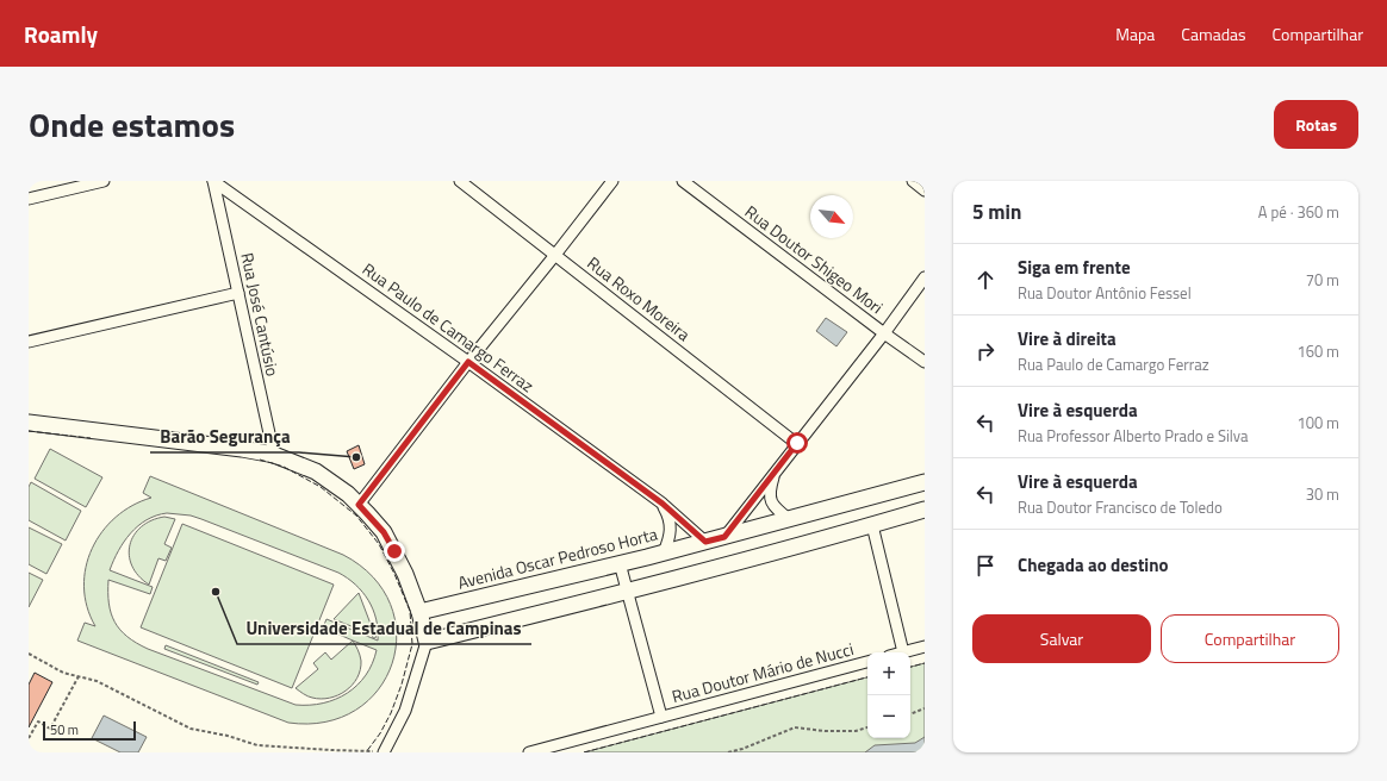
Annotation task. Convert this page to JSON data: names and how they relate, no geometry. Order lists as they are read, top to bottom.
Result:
{
  "streets": {
    "main road": ["Avenida Oscar Pedroso Horta"],
    "street": [
      "Rua Doutor Shigeo Mori",
      "Rua Roxo Moreira",
      "Rua José Cantúsio",
      "Rua Paulo de Camargo Ferraz",
      "Rua Doutor Mário de Nucci"
    ]
  },
  "crossings": [
    ["Rua José Cantúsio", "Rua Paulo de Camargo Ferraz"],
    ["Rua Paulo de Camargo Ferraz", "Avenida Oscar Pedroso Horta"]
  ],
  "places": ["Barão Segurança", "Universidade Estadual de Campinas"],
  "scale_bar": "50 m",
  "north": "bottom right",
  "page": {
    "header": "Roamly",
    "nav": ["Mapa", "Camadas", "Compartilhar"],
    "title": "Onde estamos",
    "buttons": [
      "Rotas",
      ["Salvar", "Compartilhar"]
    ],
    "heading": ["5 min", "A pé · 360 m"],
    "list": [
      ["Siga em frente", "Rua Doutor Antônio Fessel", "70 m"],
      ["Vire à direita", "Rua Paulo de Camargo Ferraz", "160 m"],
      ["Vire à esquerda", "Rua Professor Alberto Prado e Silva", "100 m"],
      ["Vire à esquerda", "Rua Doutor Francisco de Toledo", "30 m"],
      "Chegada ao destino"
    ],
    "map_buttons": ["+", "−"],
    "scale": "50 m"
  }
}
